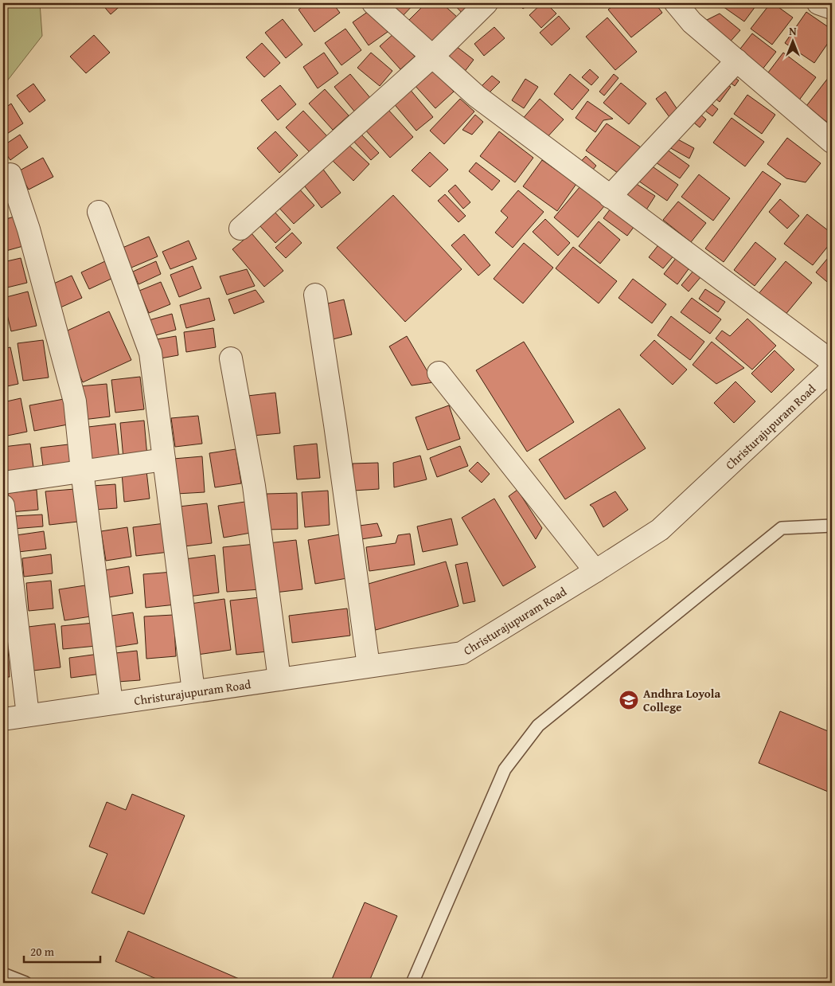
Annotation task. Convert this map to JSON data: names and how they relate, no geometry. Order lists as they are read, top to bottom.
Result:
{
  "streets": {
    "street": ["Christurajupuram Road"]
  },
  "places": {
    "school or university": ["Andhra Loyola College"]
  },
  "scale_bar": "20 m",
  "north": "top"
}
